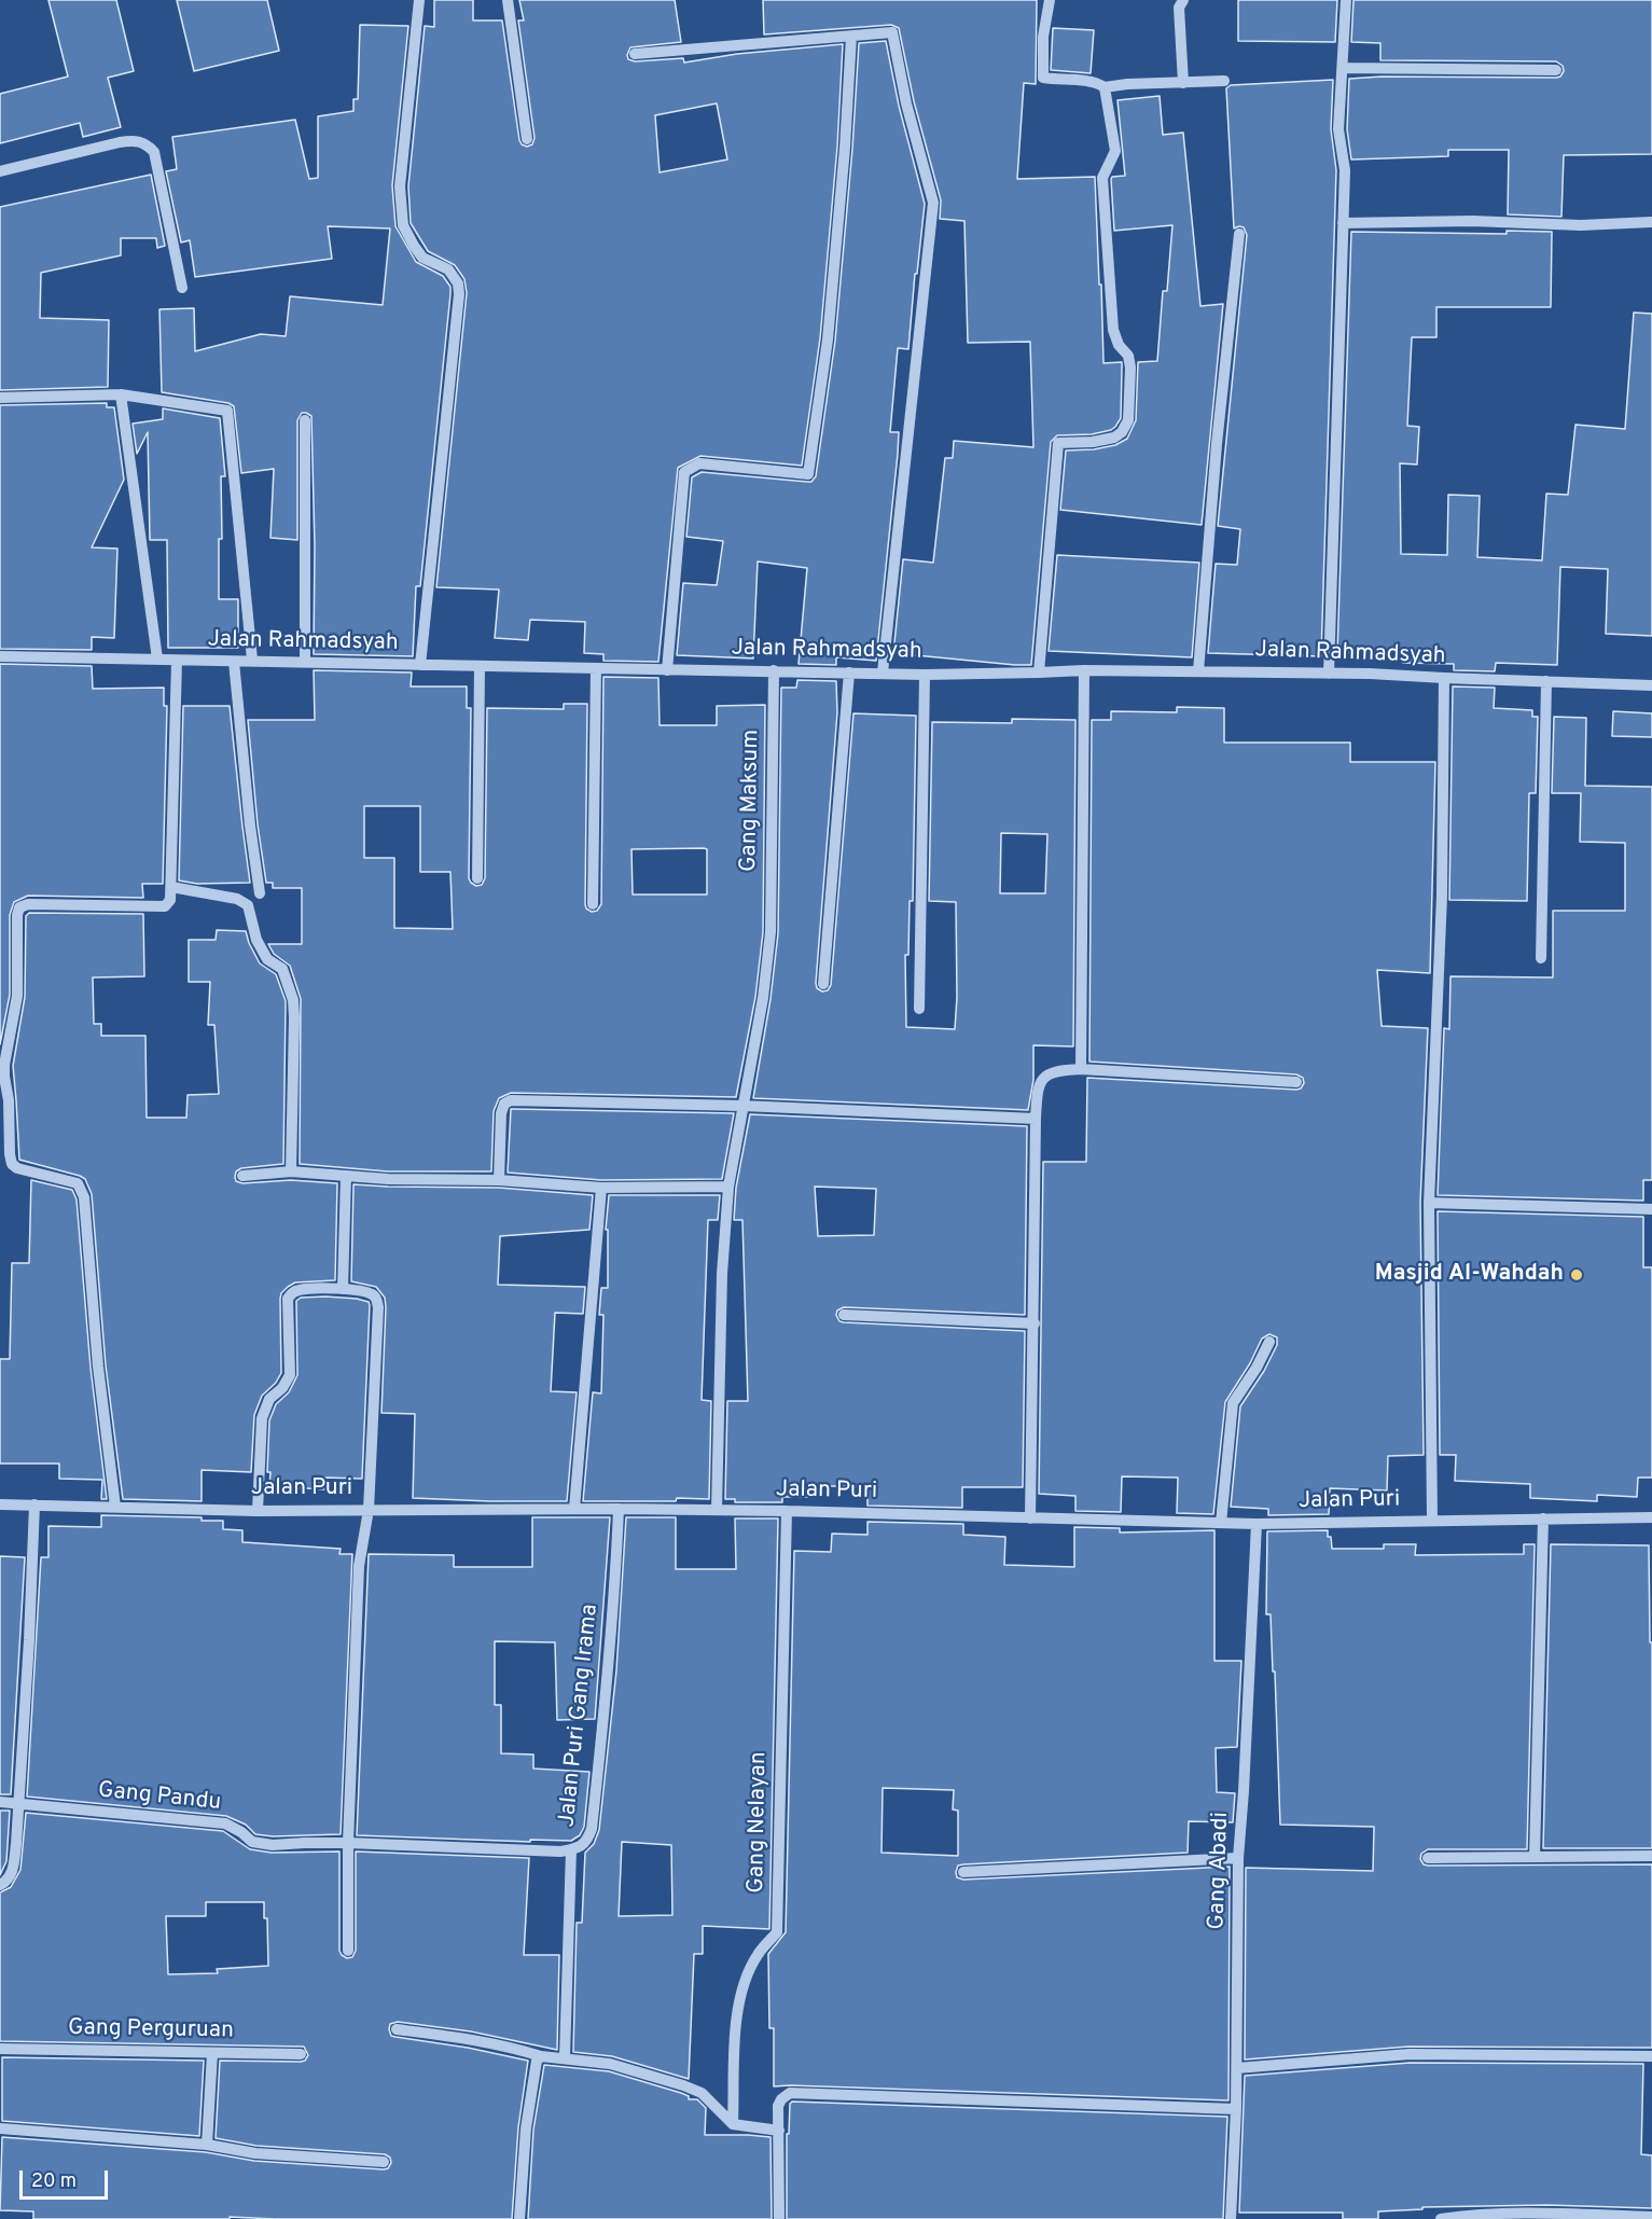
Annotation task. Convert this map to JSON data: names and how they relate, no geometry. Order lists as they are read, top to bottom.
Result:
{
  "streets": {
    "street": [
      "Jalan Rahmadsyah",
      "Gang Maksum",
      "Jalan Puri",
      "Jalan Puri Gang Irama",
      "Gang Pandu",
      "Gang Nelayan",
      "Gang Abadi",
      "Gang Perguruan"
    ]
  },
  "crossings": [
    ["Jalan Rahmadsyah", "Gang Maksum"],
    ["Gang Maksum", "Jalan Puri"],
    ["Jalan Puri", "Jalan Puri Gang Irama"],
    ["Jalan Puri", "Gang Nelayan"],
    ["Jalan Puri", "Gang Abadi"],
    ["Jalan Puri Gang Irama", "Gang Pandu"]
  ],
  "places": ["Masjid Al-Wahdah"],
  "scale_bar": "20 m"
}
